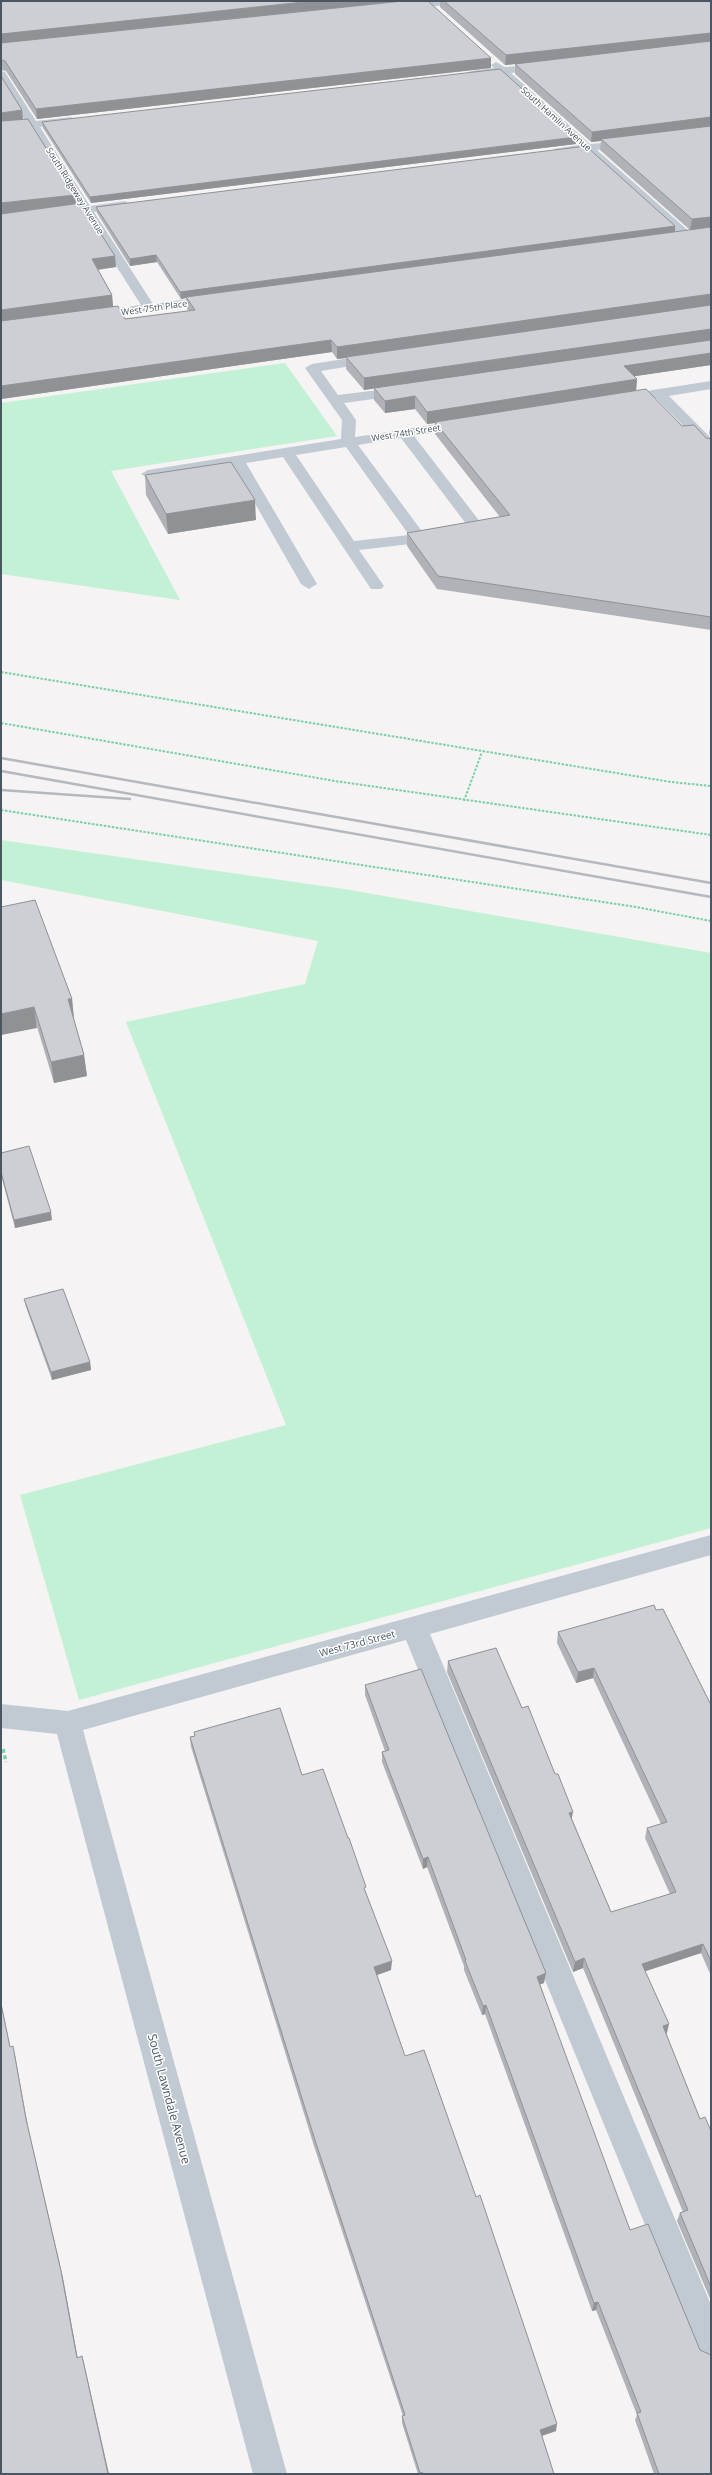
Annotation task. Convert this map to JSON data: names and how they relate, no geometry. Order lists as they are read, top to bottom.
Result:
{
  "streets": {
    "street": [
      "South Hamlin Avenue",
      "South Ridgeway Avenue",
      "West 75th Place",
      "West 74th Street",
      "West 73rd Street",
      "South Lawndale Avenue"
    ]
  },
  "crossings": [
    ["South Ridgeway Avenue", "West 75th Place"],
    ["West 73rd Street", "South Lawndale Avenue"]
  ]
}
